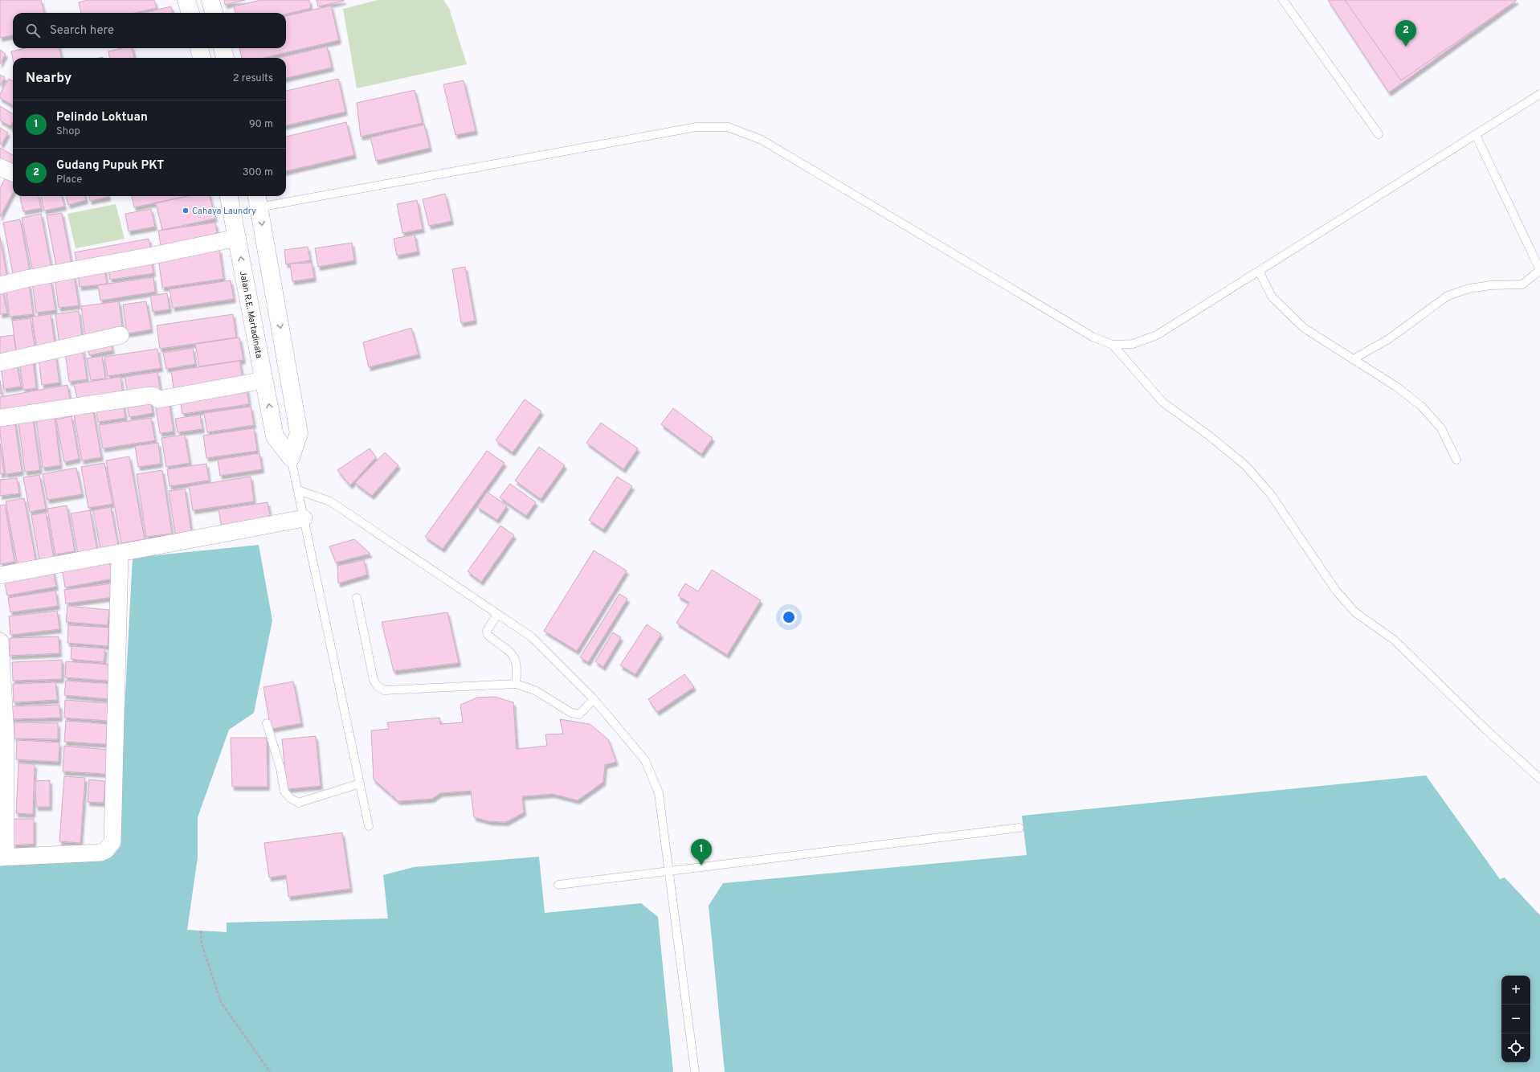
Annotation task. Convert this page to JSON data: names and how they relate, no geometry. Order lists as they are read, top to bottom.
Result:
{
  "streets": {
    "street": ["Jalan R.E. Martadinata"]
  },
  "places": ["Cahaya Laundry"],
  "page": {
    "search": "Search here",
    "pins": ["2", "1"],
    "heading": ["Nearby", "2 results"],
    "list": [
      {
        "mark": "1",
        "name": "Pelindo Loktuan",
        "note": "Shop",
        "value": "90 m"
      },
      {
        "mark": "2",
        "name": "Gudang Pupuk PKT",
        "note": "Place",
        "value": "300 m"
      }
    ],
    "map_buttons": ["+", "−"]
  }
}
